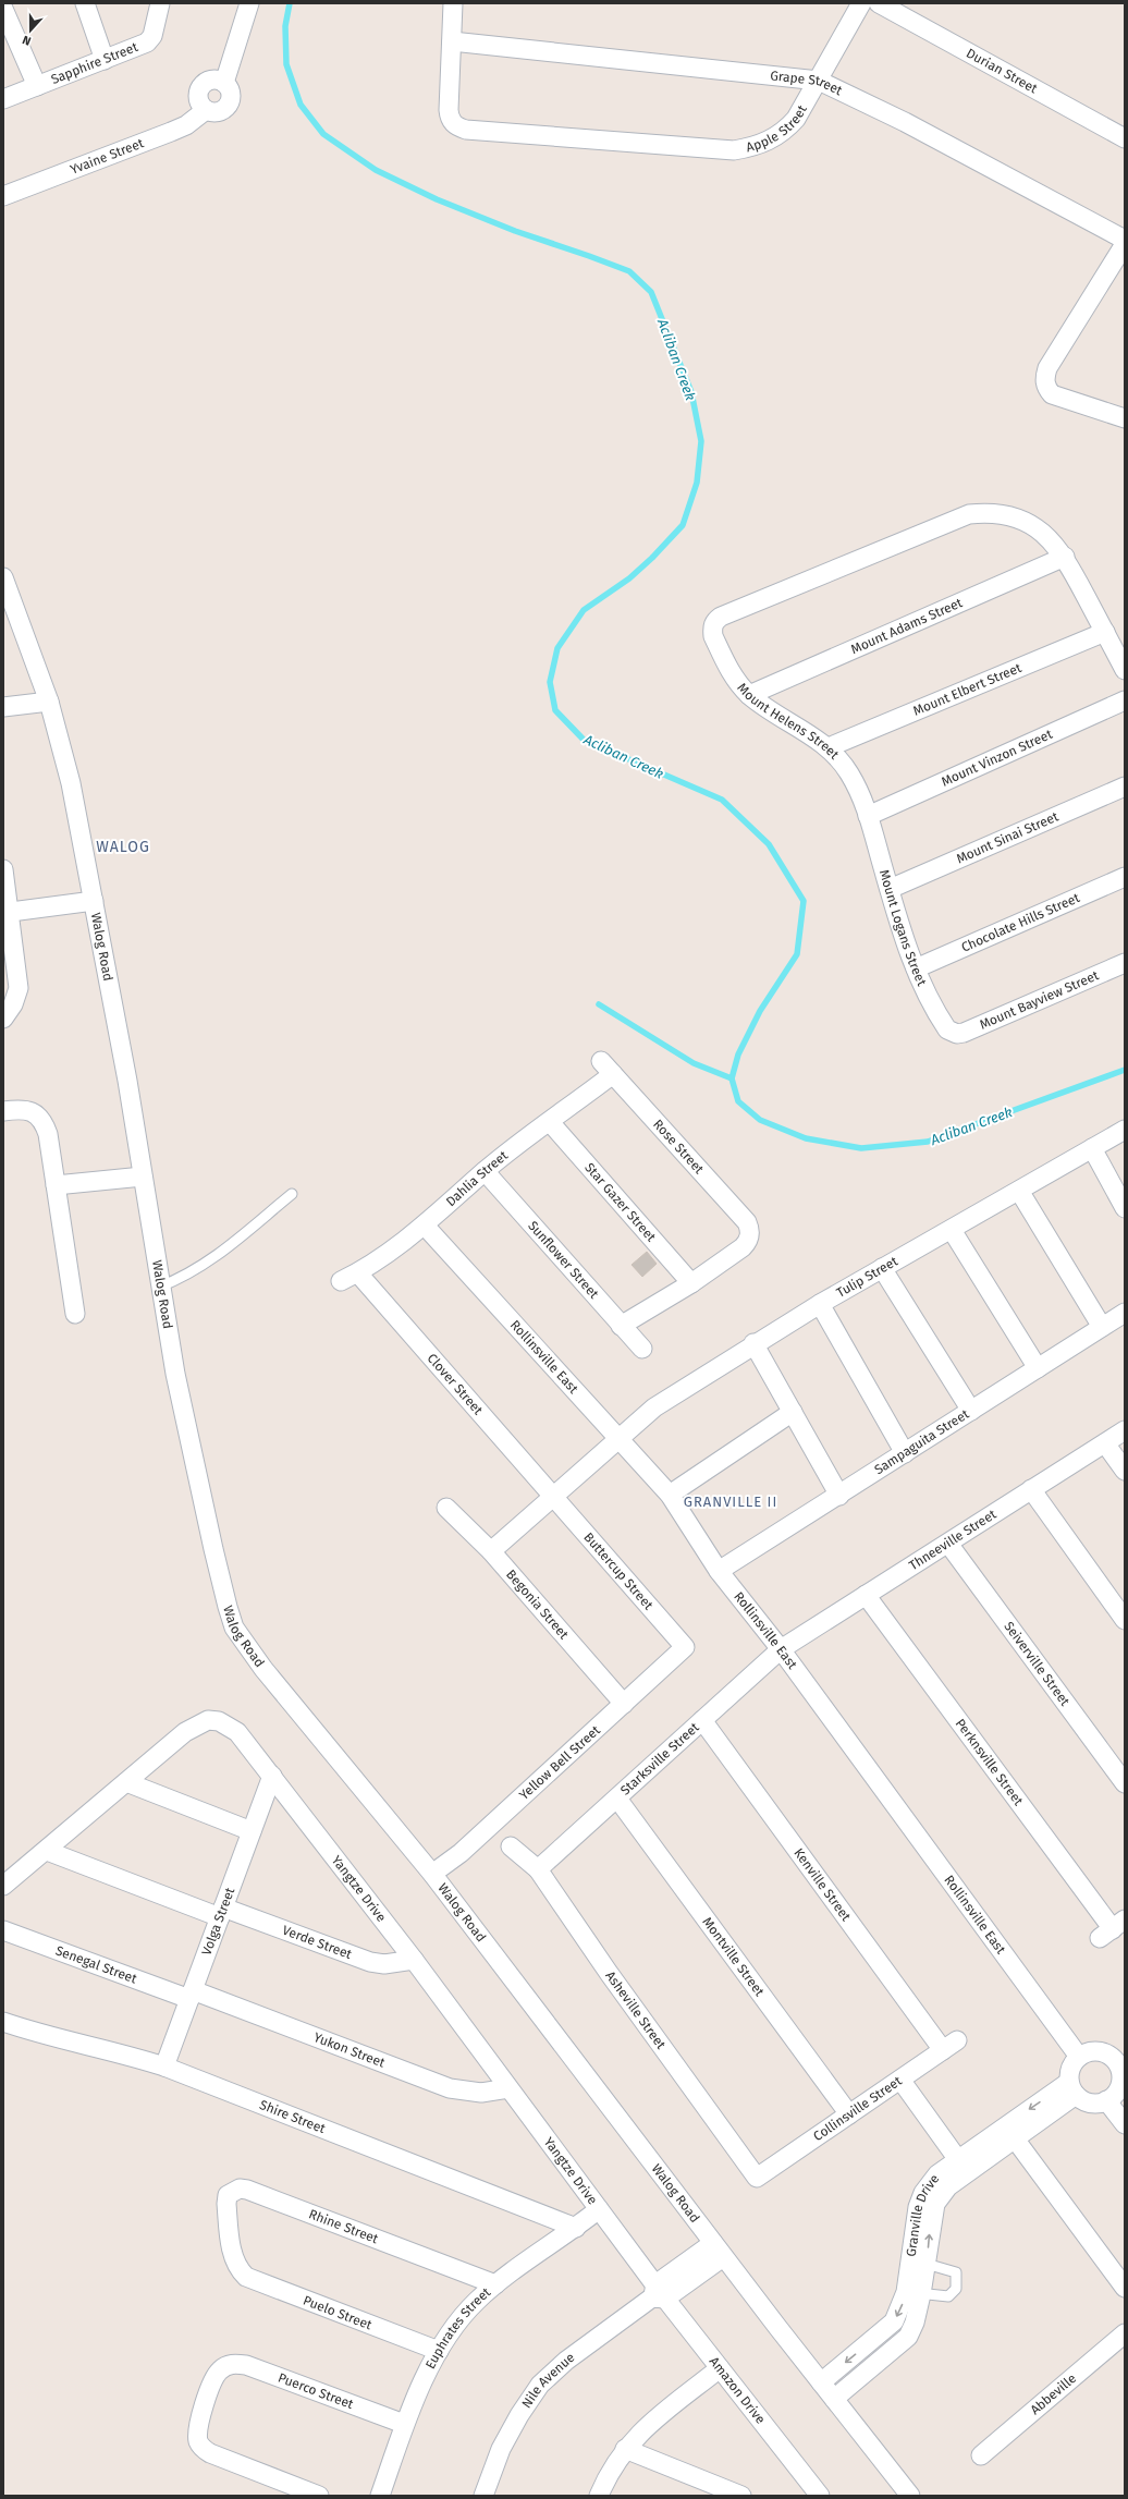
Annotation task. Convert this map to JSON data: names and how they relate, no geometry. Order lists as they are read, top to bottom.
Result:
{
  "streets": {
    "street": [
      "Sapphire Street",
      "Durian Street",
      "Grape Street",
      "Apple Street",
      "Yvaine Street",
      "Mount Adams Street",
      "Mount Elbert Street",
      "Mount Helens Street",
      "Mount Vinzon Street",
      "Mount Sinai Street",
      "Chocolate Hills Street",
      "Mount Logans Street",
      "Walog Road",
      "Mount Bayview Street",
      "Rose Street",
      "Dahlia Street",
      "Star Gazer Street",
      "Sunflower Street",
      "Tulip Street",
      "Rollinsville East",
      "Clover Street",
      "Sampaguita Street",
      "Thneeville Street",
      "Buttercup Street",
      "Begonia Street",
      "Seiverville Street",
      "Starksville Street",
      "Perknsville Street",
      "Yellow Bell Street",
      "Kenville Street",
      "Yangtze Drive",
      "Volga Street",
      "Verde Street",
      "Montville Street",
      "Senegal Street",
      "Asheville Street",
      "Yukon Street",
      "Collinsville Street",
      "Shire Street",
      "Granville Drive",
      "Rhine Street",
      "Puelo Street",
      "Euphrates Street",
      "Nile Avenue",
      "Amazon Drive",
      "Puerco Street",
      "Abbeville"
    ]
  },
  "crossings": [
    ["Grape Street", "Apple Street"],
    ["Mount Adams Street", "Mount Helens Street"],
    ["Mount Elbert Street", "Mount Helens Street"],
    ["Mount Helens Street", "Mount Vinzon Street"],
    ["Mount Helens Street", "Mount Logans Street"],
    ["Mount Vinzon Street", "Mount Logans Street"],
    ["Mount Sinai Street", "Mount Logans Street"],
    ["Chocolate Hills Street", "Mount Logans Street"],
    ["Mount Logans Street", "Mount Bayview Street"],
    ["Walog Road", "Yellow Bell Street"],
    ["Walog Road", "Granville Drive"],
    ["Walog Road", "Nile Avenue"],
    ["Rose Street", "Dahlia Street"],
    ["Rose Street", "Star Gazer Street"],
    ["Dahlia Street", "Star Gazer Street"],
    ["Dahlia Street", "Sunflower Street"],
    ["Dahlia Street", "Rollinsville East"],
    ["Dahlia Street", "Clover Street"],
    ["Tulip Street", "Rollinsville East"],
    ["Tulip Street", "Clover Street"],
    ["Tulip Street", "Buttercup Street"],
    ["Tulip Street", "Begonia Street"],
    ["Rollinsville East", "Sampaguita Street"],
    ["Rollinsville East", "Thneeville Street"],
    ["Rollinsville East", "Starksville Street"],
    ["Rollinsville East", "Granville Drive"],
    ["Clover Street", "Buttercup Street"],
    ["Thneeville Street", "Seiverville Street"],
    ["Thneeville Street", "Starksville Street"],
    ["Thneeville Street", "Perknsville Street"],
    ["Buttercup Street", "Yellow Bell Street"],
    ["Begonia Street", "Yellow Bell Street"],
    ["Starksville Street", "Kenville Street"],
    ["Starksville Street", "Montville Street"],
    ["Starksville Street", "Asheville Street"],
    ["Kenville Street", "Collinsville Street"],
    ["Yangtze Drive", "Volga Street"],
    ["Yangtze Drive", "Verde Street"],
    ["Yangtze Drive", "Yukon Street"],
    ["Yangtze Drive", "Euphrates Street"],
    ["Yangtze Drive", "Nile Avenue"],
    ["Yangtze Drive", "Amazon Drive"],
    ["Volga Street", "Verde Street"],
    ["Volga Street", "Senegal Street"],
    ["Volga Street", "Yukon Street"],
    ["Volga Street", "Shire Street"],
    ["Montville Street", "Collinsville Street"],
    ["Senegal Street", "Yukon Street"],
    ["Asheville Street", "Collinsville Street"],
    ["Shire Street", "Euphrates Street"],
    ["Rhine Street", "Puelo Street"],
    ["Rhine Street", "Euphrates Street"],
    ["Puelo Street", "Euphrates Street"],
    ["Euphrates Street", "Puerco Street"],
    ["Nile Avenue", "Amazon Drive"]
  ],
  "districts": ["WALOG", "GRANVILLE II"],
  "water": ["Acliban Creek"],
  "north": "bottom"
}
